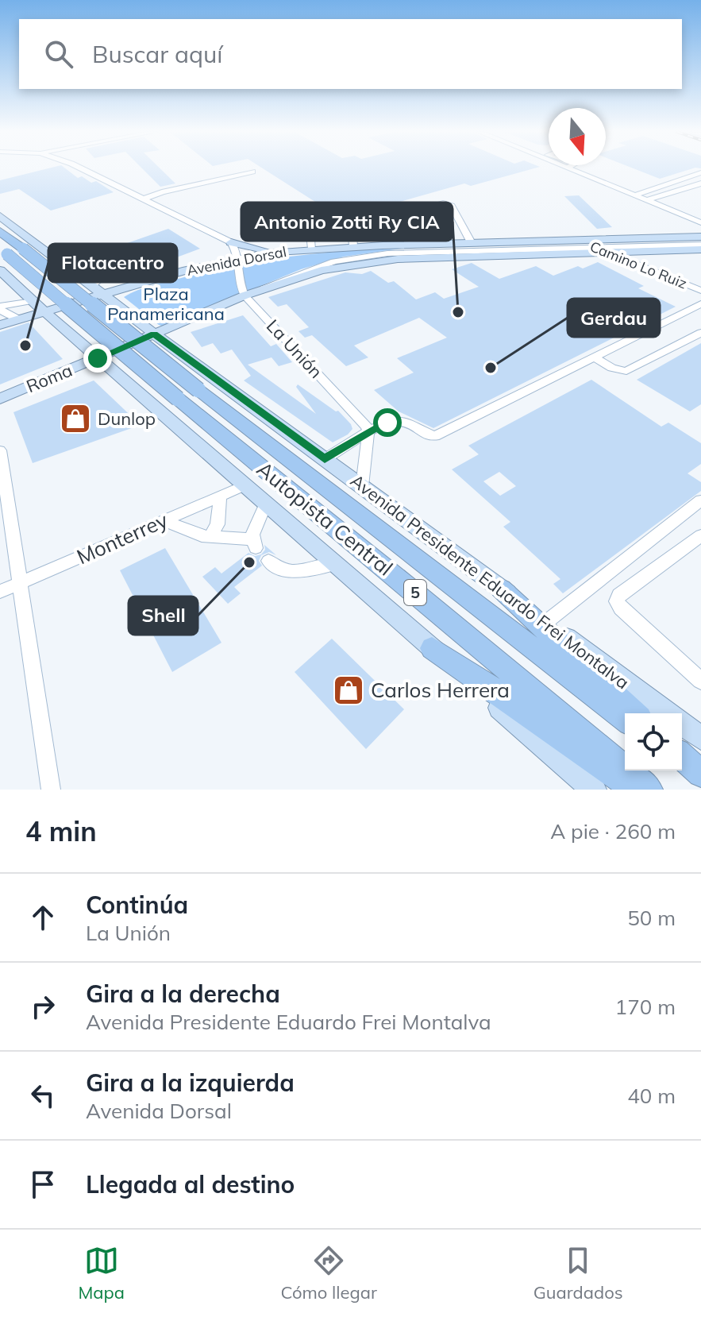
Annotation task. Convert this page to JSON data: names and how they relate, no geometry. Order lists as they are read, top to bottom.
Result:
{
  "streets": {
    "highway": ["Autopista Central", "5"],
    "main road": ["Avenida Dorsal", "Roma", "Avenida Presidente Eduardo Frei Montalva"],
    "street": ["Camino Lo Ruiz", "La Unión", "Monterrey"]
  },
  "crossings": [
    ["Avenida Dorsal", "Camino Lo Ruiz"],
    ["Avenida Dorsal", "La Unión"],
    ["Avenida Dorsal", "Roma"],
    ["Avenida Dorsal", "Avenida Presidente Eduardo Frei Montalva"]
  ],
  "parks": ["Plaza Panamericana"],
  "places": {
    "other": [
      "Antonio Zotti Ry CIA",
      "Flotacentro",
      "Gerdau",
      "Shell"
    ],
    "shop": ["Dunlop", "Carlos Herrera"]
  },
  "north": "bottom",
  "page": {
    "search": "Buscar aquí",
    "heading": ["4 min", "A pie · 260 m"],
    "list": [
      ["Continúa", "La Unión", "50 m"],
      ["Gira a la derecha", "Avenida Presidente Eduardo Frei Montalva", "170 m"],
      ["Gira a la izquierda", "Avenida Dorsal", "40 m"],
      "Llegada al destino"
    ],
    "nav": ["Mapa", "Cómo llegar", "Guardados"]
  }
}
